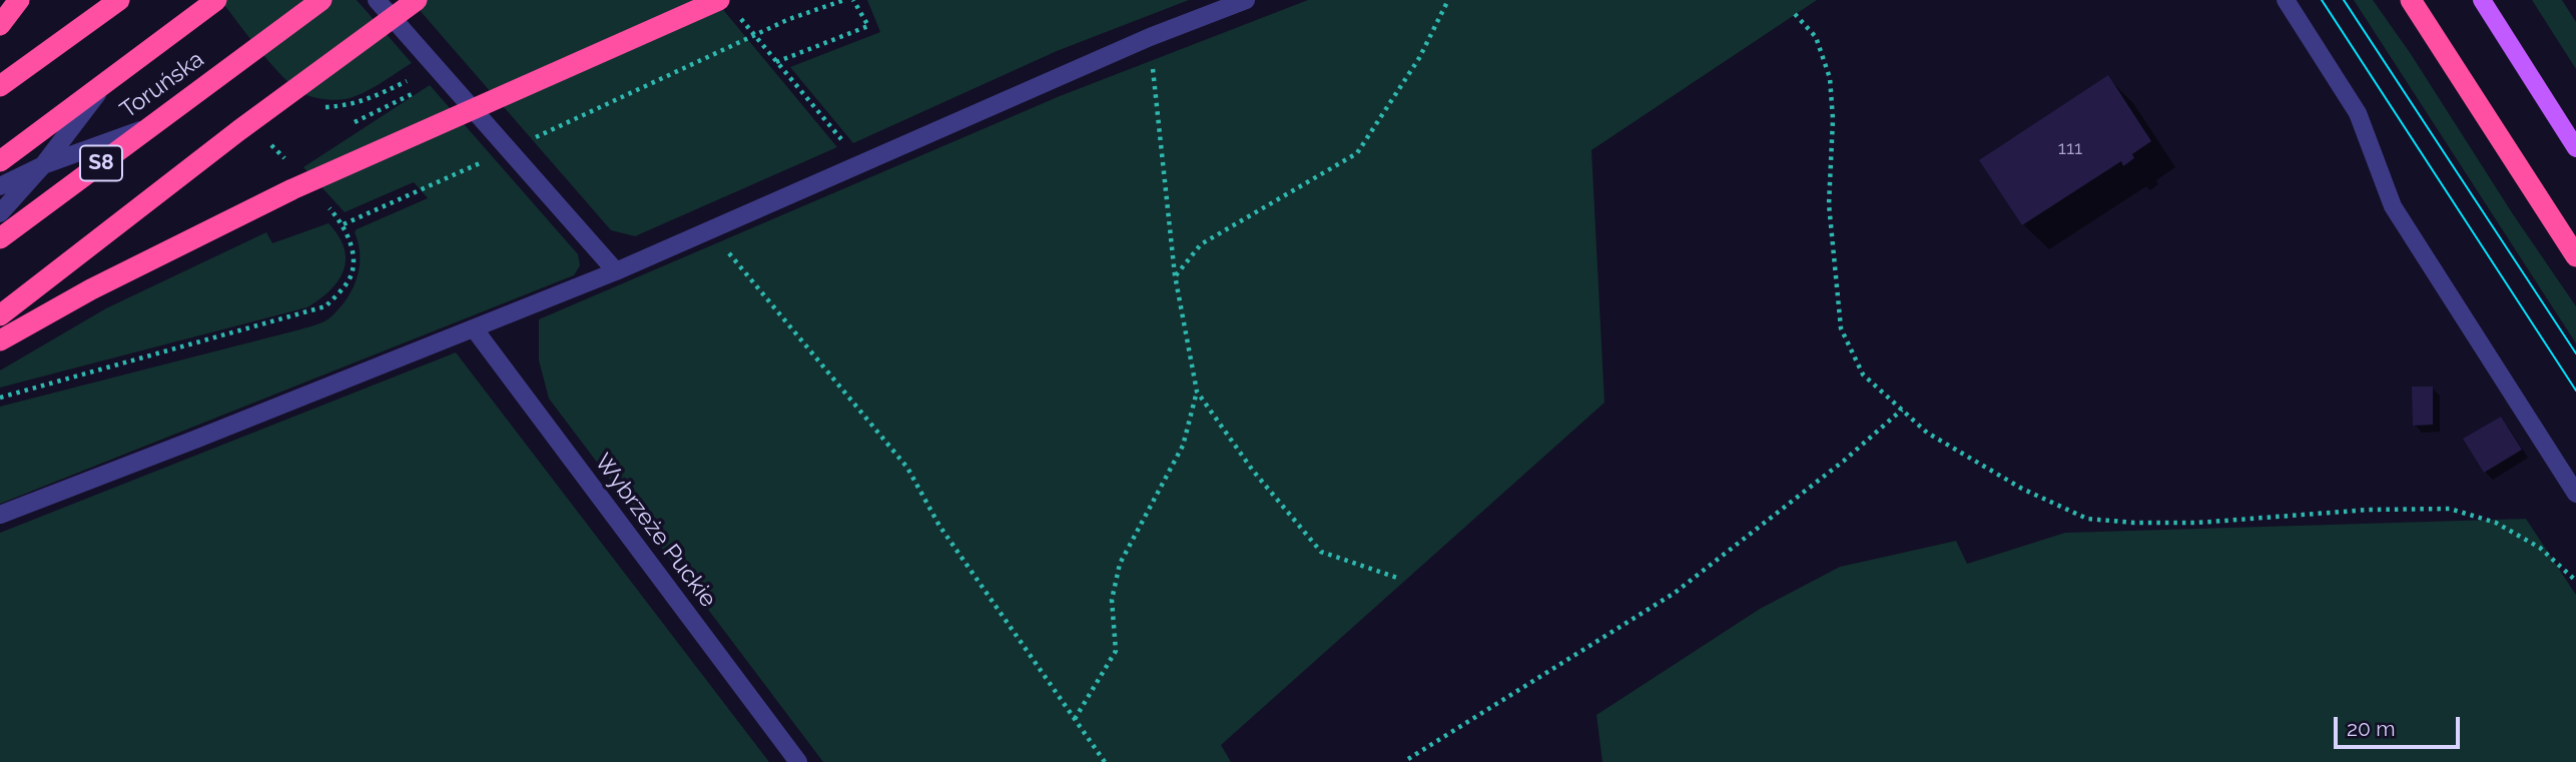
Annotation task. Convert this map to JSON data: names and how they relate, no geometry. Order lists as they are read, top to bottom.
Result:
{
  "streets": {
    "highway": ["Toruńska", "S8"],
    "lane": ["Wybrzeże Puckie"]
  },
  "house_numbers": ["111"],
  "scale_bar": "20 m"
}
